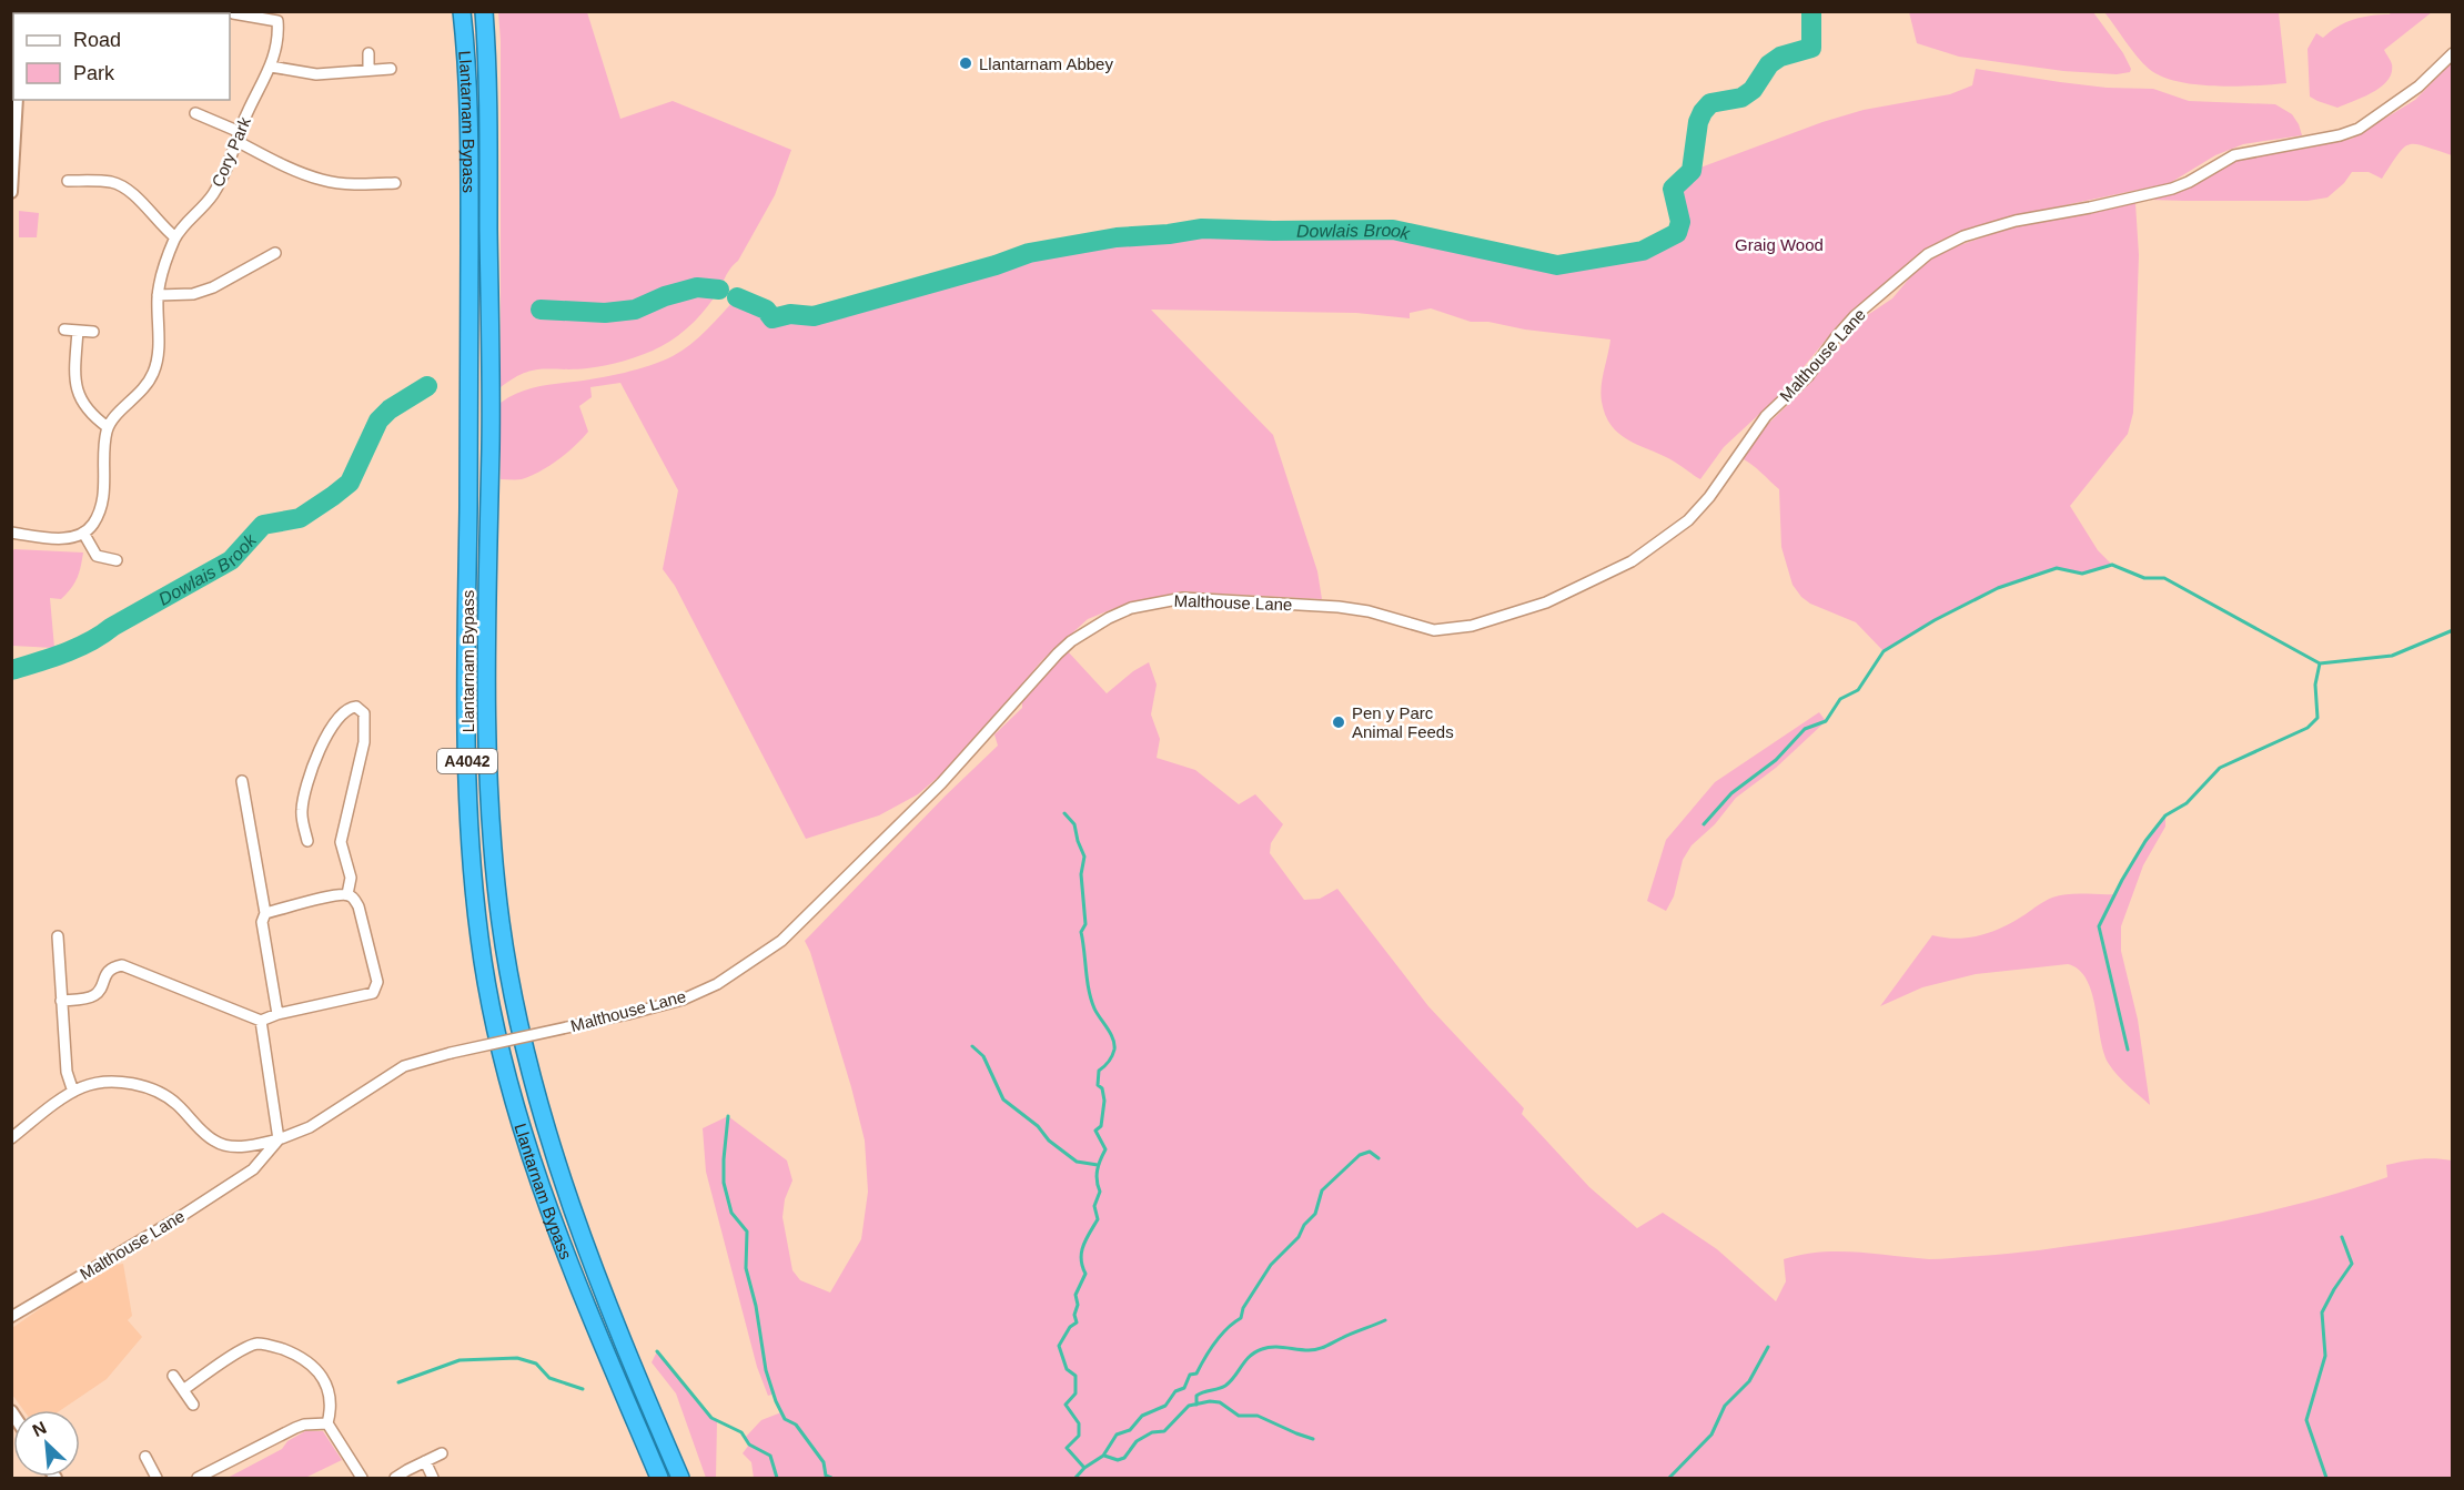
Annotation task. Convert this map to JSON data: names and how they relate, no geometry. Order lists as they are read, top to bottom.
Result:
{
  "streets": {
    "highway": ["Llantarnam Bypass", "A4042"],
    "street": ["Cory Park", "Malthouse Lane"]
  },
  "water": ["Dowlais Brook"],
  "parks": ["Graig Wood"],
  "places": ["Llantarnam Abbey", "Pen y Parc Animal Feeds"],
  "legend": ["Road", "Park"],
  "north": "top left"
}
